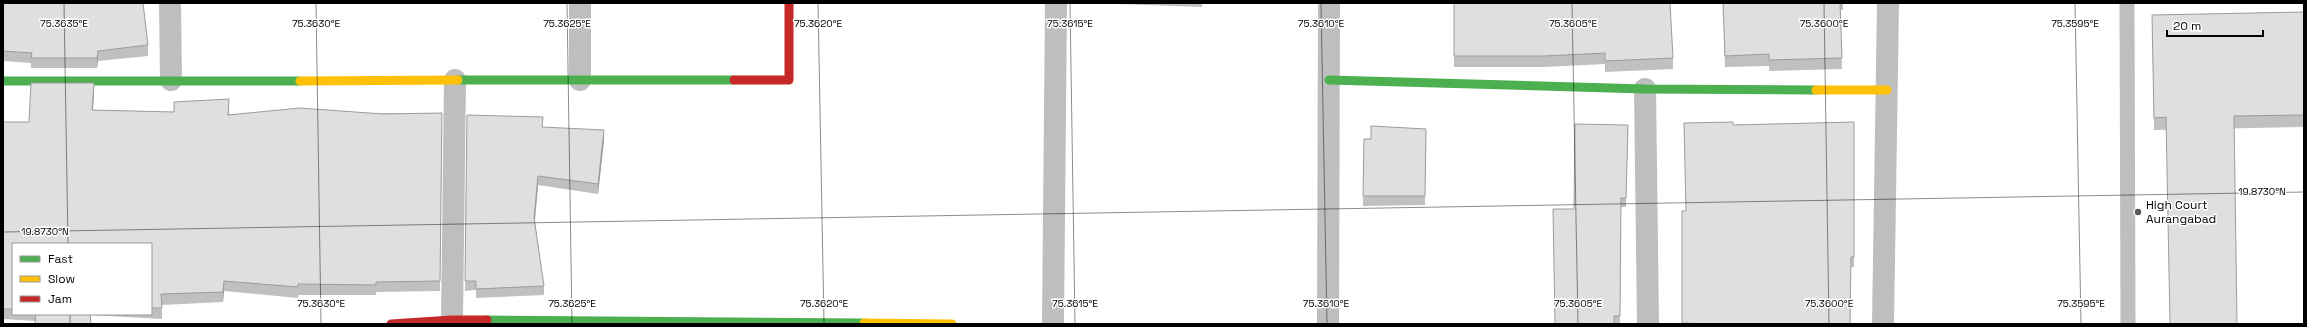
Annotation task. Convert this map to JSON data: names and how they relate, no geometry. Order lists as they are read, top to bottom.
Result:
{
  "places": ["High Court Aurangabad"],
  "legend": ["Fast", "Slow", "Jam"],
  "scale_bar": "20 m",
  "coordinates": [
    "75.3635°E",
    "75.3630°E",
    "75.3625°E",
    "75.3620°E",
    "75.3615°E",
    "75.3610°E",
    "75.3605°E",
    "75.3600°E",
    "75.3595°E",
    "19.8730°N"
  ]
}
